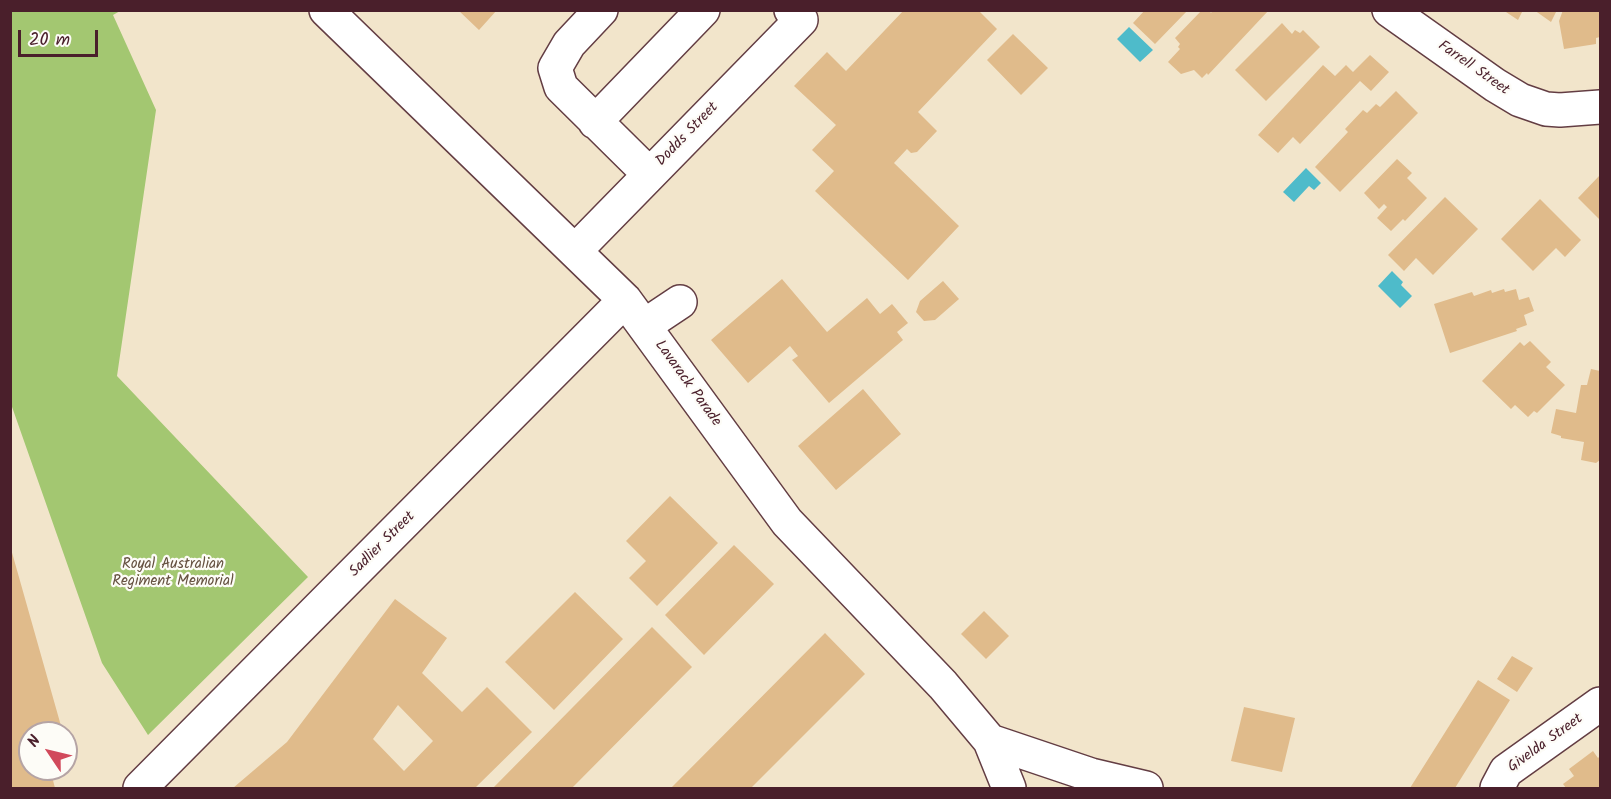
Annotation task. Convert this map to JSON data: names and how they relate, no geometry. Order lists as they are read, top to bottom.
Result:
{
  "streets": {
    "street": [
      "Farrell Street",
      "Dodds Street",
      "Lavarack Parade",
      "Sadlier Street",
      "Givelda Street"
    ]
  },
  "crossings": [
    ["Dodds Street", "Lavarack Parade"],
    ["Lavarack Parade", "Sadlier Street"]
  ],
  "parks": ["Royal Australian Regiment Memorial"],
  "scale_bar": "20 m",
  "north": "top left"
}
